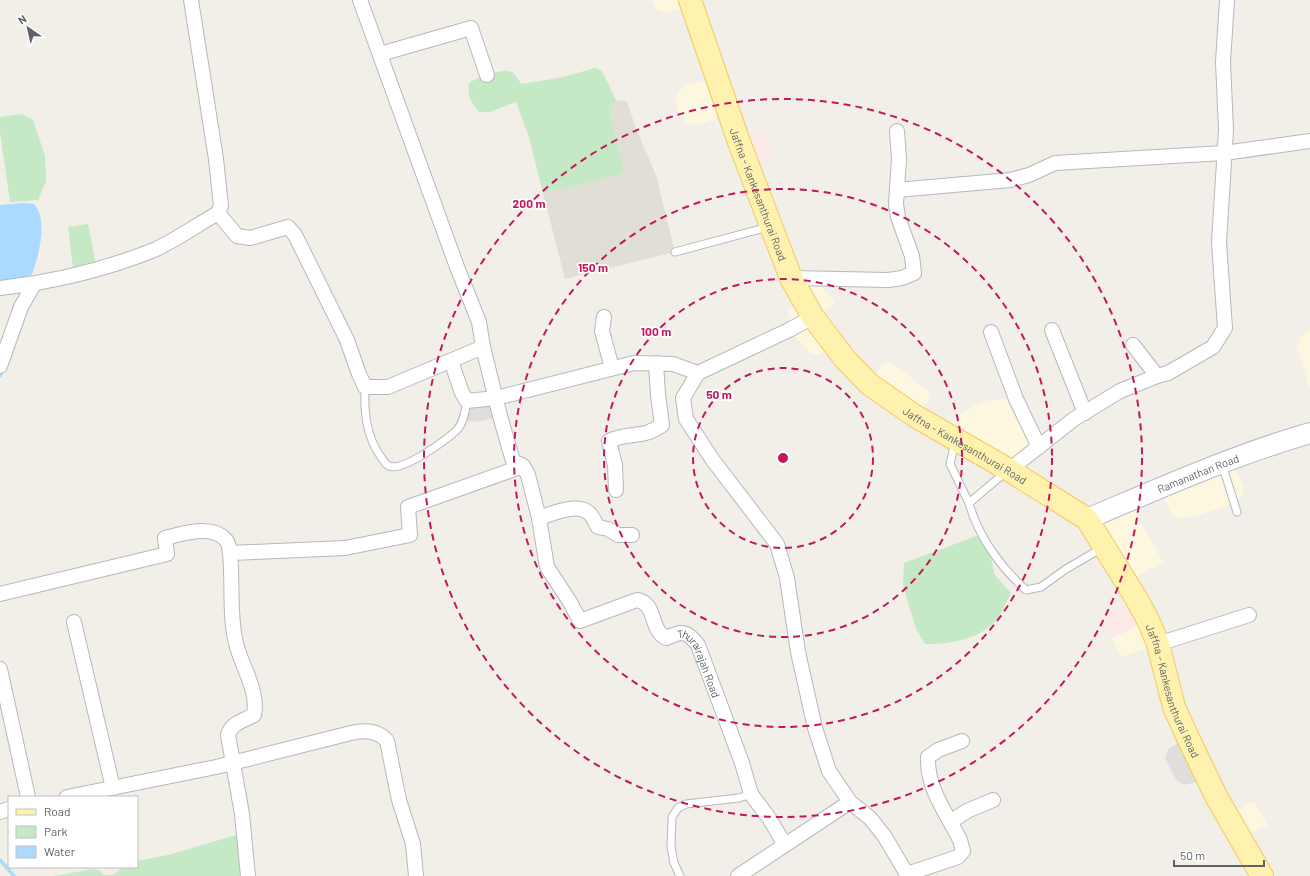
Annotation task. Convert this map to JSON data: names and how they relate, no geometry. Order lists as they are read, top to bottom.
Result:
{
  "streets": {
    "main road": ["Jaffna - Kankesanthurai Road", "Ramanathan Road"],
    "street": ["Thurairajah Road"]
  },
  "crossings": [
    ["Jaffna - Kankesanthurai Road", "Ramanathan Road"]
  ],
  "legend": ["Road", "Park", "Water"],
  "scale_bar": "50 m",
  "north": "top left",
  "rings": [
    "200 m",
    "150 m",
    "100 m",
    "50 m"
  ]
}
